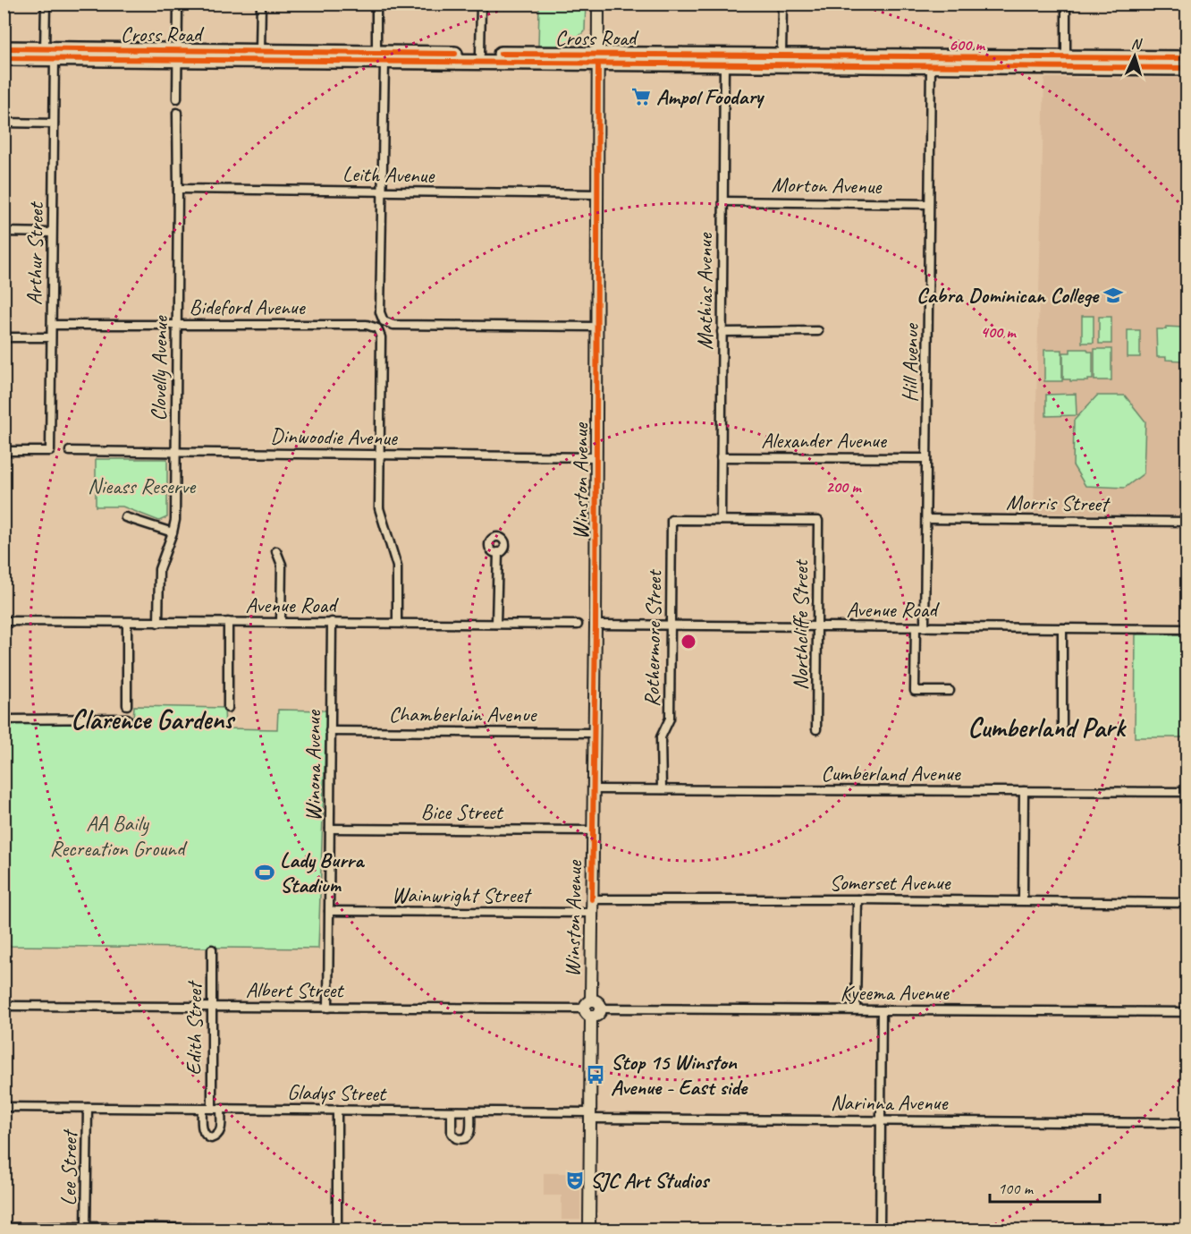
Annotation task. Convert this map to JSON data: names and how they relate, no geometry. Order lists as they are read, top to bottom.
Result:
{
  "streets": {
    "highway": ["Cross Road"],
    "street": [
      "Leith Avenue",
      "Morton Avenue",
      "Arthur Street",
      "Mathias Avenue",
      "Bideford Avenue",
      "Hill Avenue",
      "Clovelly Avenue",
      "Dinwoodie Avenue",
      "Alexander Avenue",
      "Winston Avenue",
      "Morris Street",
      "Avenue Road",
      "Northcliffe Street",
      "Rothermore Street",
      "Chamberlain Avenue",
      "Winona Avenue",
      "Cumberland Avenue",
      "Bice Street",
      "Somerset Avenue",
      "Wainwright Street",
      "Albert Street",
      "Kyeema Avenue",
      "Edith Street",
      "Gladys Street",
      "Narinna Avenue",
      "Lee Street"
    ]
  },
  "crossings": [
    ["Cross Road", "Arthur Street"],
    ["Cross Road", "Mathias Avenue"],
    ["Cross Road", "Hill Avenue"],
    ["Cross Road", "Winston Avenue"],
    ["Leith Avenue", "Clovelly Avenue"],
    ["Leith Avenue", "Winston Avenue"],
    ["Morton Avenue", "Mathias Avenue"],
    ["Morton Avenue", "Hill Avenue"],
    ["Arthur Street", "Bideford Avenue"],
    ["Mathias Avenue", "Alexander Avenue"],
    ["Mathias Avenue", "Northcliffe Street"],
    ["Mathias Avenue", "Rothermore Street"],
    ["Bideford Avenue", "Clovelly Avenue"],
    ["Bideford Avenue", "Dinwoodie Avenue"],
    ["Hill Avenue", "Alexander Avenue"],
    ["Hill Avenue", "Morris Street"],
    ["Hill Avenue", "Avenue Road"],
    ["Clovelly Avenue", "Dinwoodie Avenue"],
    ["Clovelly Avenue", "Avenue Road"],
    ["Dinwoodie Avenue", "Winston Avenue"],
    ["Winston Avenue", "Avenue Road"],
    ["Winston Avenue", "Chamberlain Avenue"],
    ["Winston Avenue", "Cumberland Avenue"],
    ["Winston Avenue", "Bice Street"],
    ["Winston Avenue", "Somerset Avenue"],
    ["Winston Avenue", "Wainwright Street"],
    ["Winston Avenue", "Albert Street"],
    ["Winston Avenue", "Gladys Street"],
    ["Winston Avenue", "Narinna Avenue"],
    ["Avenue Road", "Northcliffe Street"],
    ["Avenue Road", "Rothermore Street"],
    ["Avenue Road", "Winona Avenue"],
    ["Northcliffe Street", "Rothermore Street"],
    ["Rothermore Street", "Cumberland Avenue"],
    ["Chamberlain Avenue", "Winona Avenue"],
    ["Winona Avenue", "Bice Street"],
    ["Winona Avenue", "Wainwright Street"],
    ["Winona Avenue", "Albert Street"],
    ["Albert Street", "Edith Street"],
    ["Edith Street", "Gladys Street"],
    ["Gladys Street", "Narinna Avenue"],
    ["Gladys Street", "Lee Street"]
  ],
  "districts": ["Clarence Gardens", "Cumberland Park"],
  "parks": ["Nieass Reserve", "AA Baily Recreation Ground"],
  "places": {
    "supermarket": ["Ampol Foodary"],
    "school or university": ["Cabra Dominican College"],
    "sports": ["Lady Burra Stadium"],
    "bus stop": ["Stop 15 Winston Avenue - East side"],
    "theatre": ["SJC Art Studios"]
  },
  "scale_bar": "100 m",
  "north": "top",
  "rings": ["600 m", "400 m", "200 m"]
}
